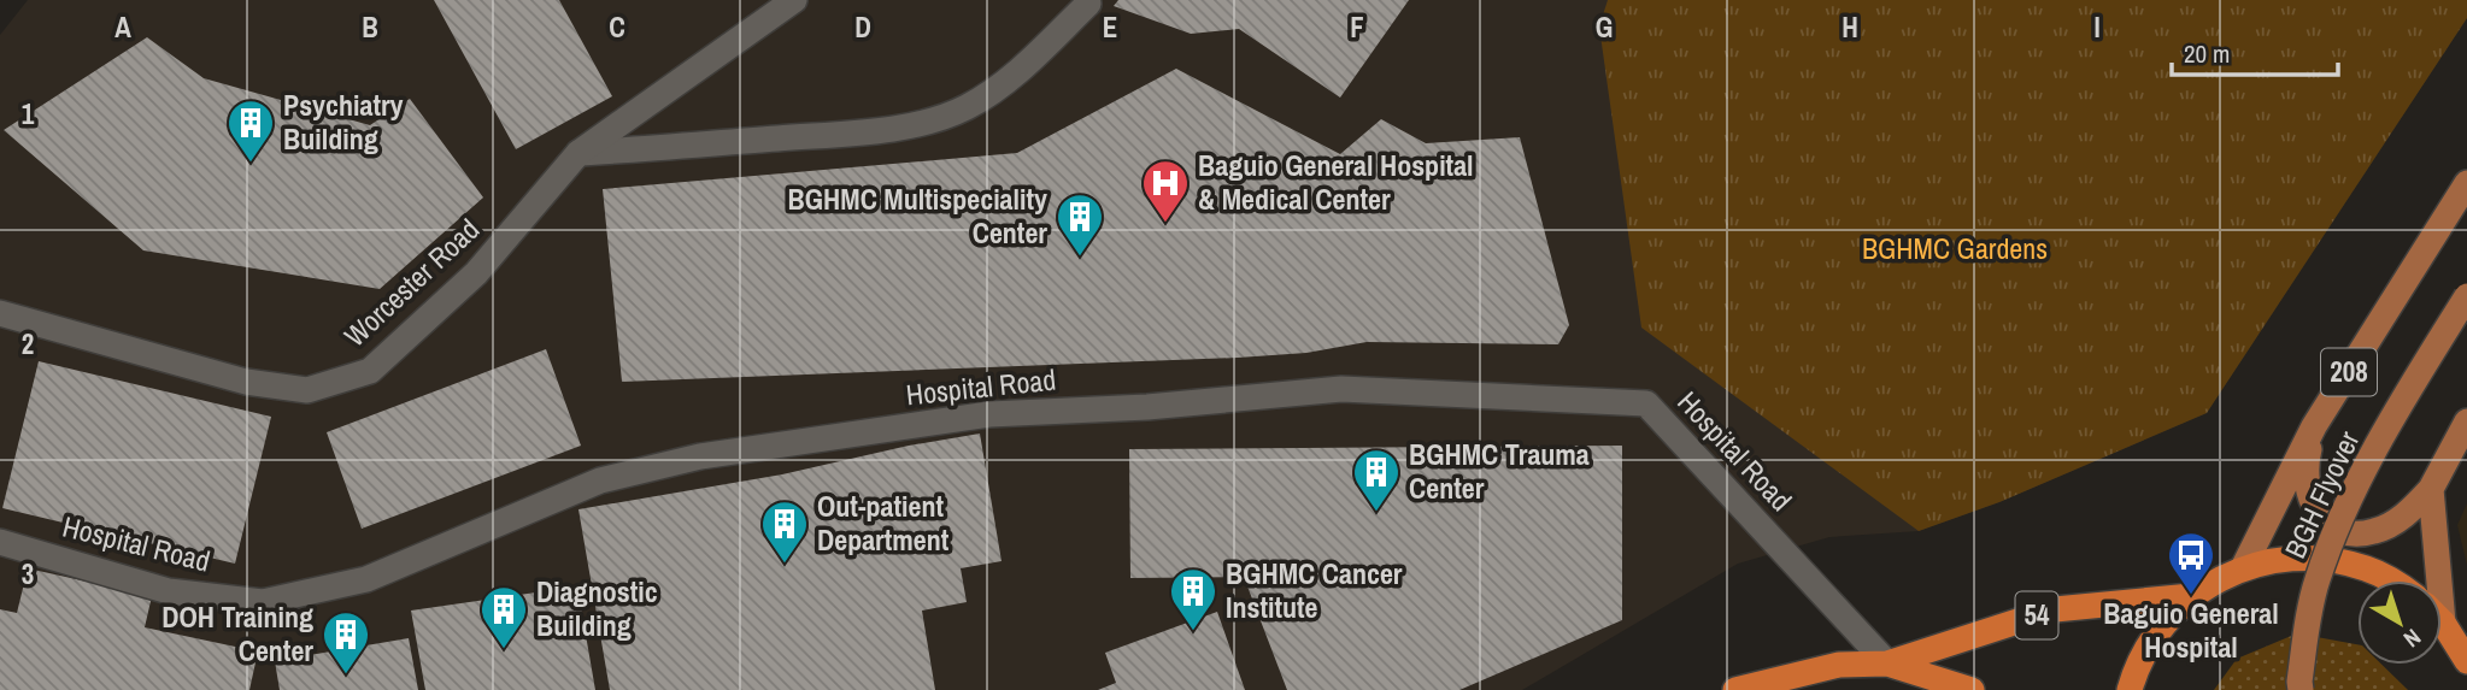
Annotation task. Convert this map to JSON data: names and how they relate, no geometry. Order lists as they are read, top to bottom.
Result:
{
  "streets": {
    "highway": ["54"],
    "main road": ["208", "BGH Flyover"],
    "street": ["Worcester Road", "Hospital Road"]
  },
  "crossings": [
    ["208", "54"],
    ["Hospital Road", "54"]
  ],
  "parks": ["BGHMC Gardens"],
  "places": {
    "building": [
      "Psychiatry Building",
      "BGHMC Multispeciality Center",
      "BGHMC Trauma Center",
      "Out-patient Department",
      "BGHMC Cancer Institute",
      "Diagnostic Building",
      "DOH Training Center"
    ],
    "hospital": ["Baguio General Hospital & Medical Center"],
    "bus stop": ["Baguio General Hospital"]
  },
  "scale_bar": "20 m",
  "north": "bottom right",
  "grid": {
    "columns": [
      "A",
      "B",
      "C",
      "D",
      "E",
      "F",
      "G",
      "H",
      "I"
    ],
    "rows": ["1", "2", "3"]
  }
}
